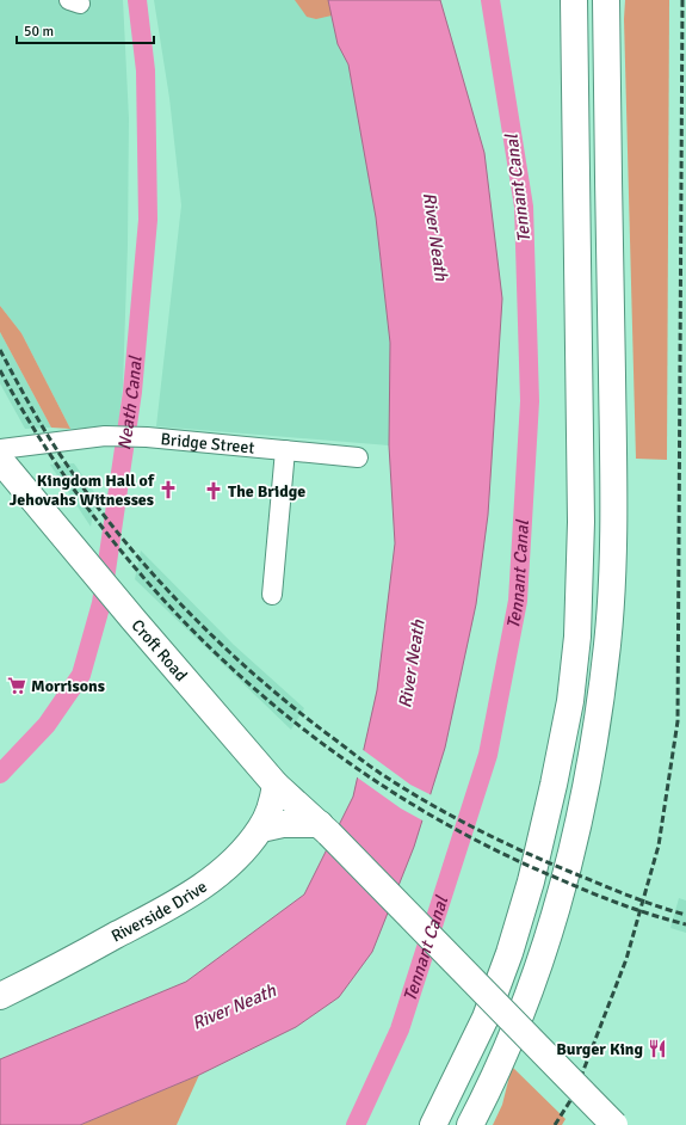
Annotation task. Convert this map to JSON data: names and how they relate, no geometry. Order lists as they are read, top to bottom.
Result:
{
  "streets": {
    "main road": ["Croft Road", "Riverside Drive"],
    "street": ["Bridge Street"]
  },
  "crossings": [
    ["Croft Road", "Riverside Drive"]
  ],
  "water": ["Tennant Canal", "River Neath", "Neath Canal"],
  "places": {
    "church": ["Kingdom Hall of Jehovahs Witnesses", "The Bridge"],
    "supermarket": ["Morrisons"],
    "restaurant": ["Burger King"]
  },
  "scale_bar": "50 m"
}
